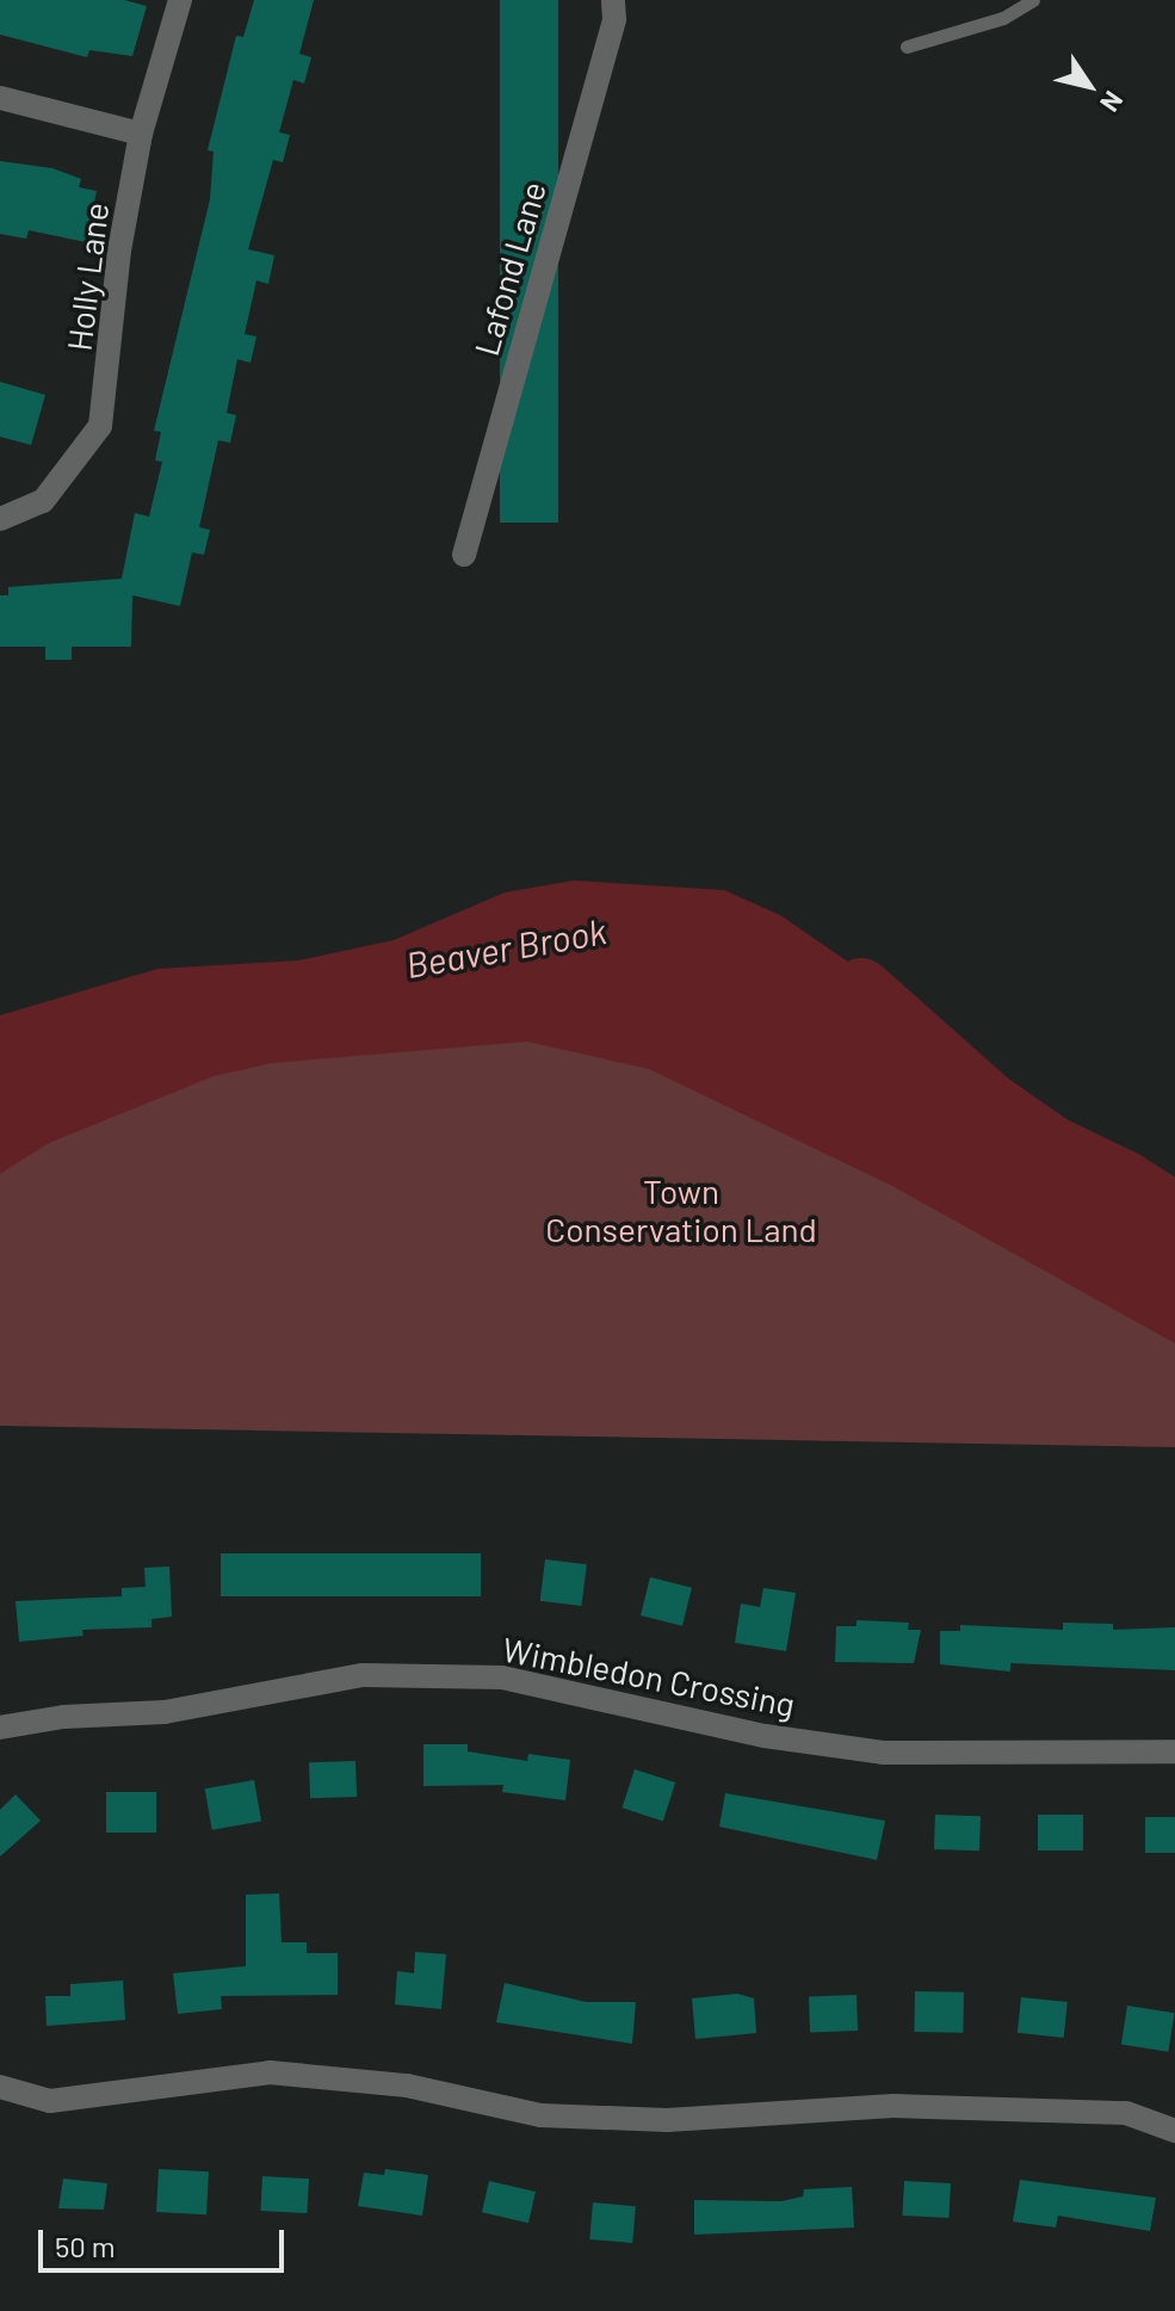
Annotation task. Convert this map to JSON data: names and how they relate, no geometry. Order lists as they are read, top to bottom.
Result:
{
  "streets": {
    "street": ["Lafond Lane", "Holly Lane", "Wimbledon Crossing"]
  },
  "water": ["Beaver Brook"],
  "parks": ["Town Conservation Land"],
  "scale_bar": "50 m",
  "north": "bottom right"
}
